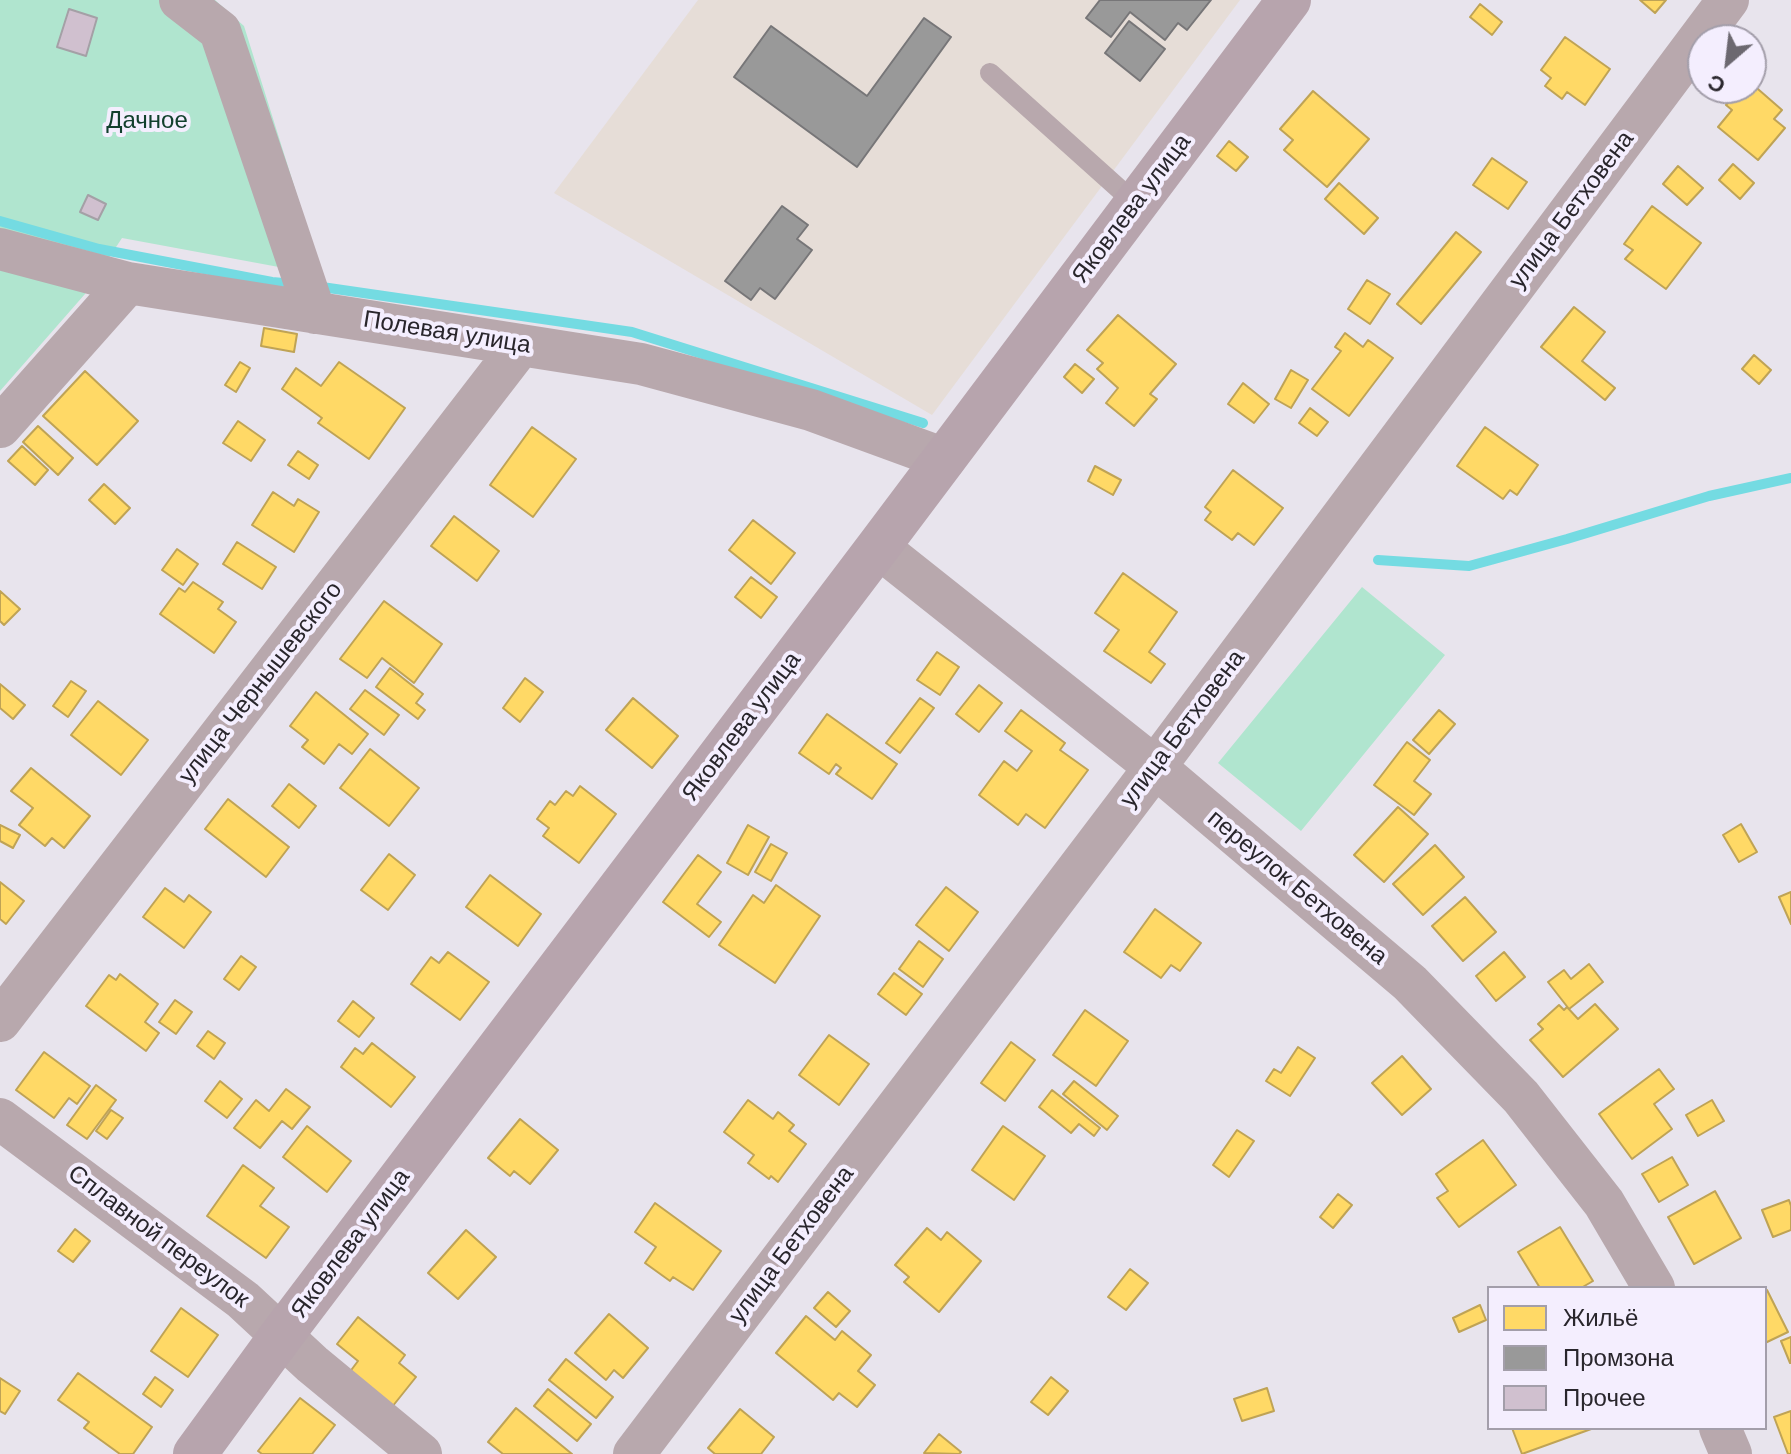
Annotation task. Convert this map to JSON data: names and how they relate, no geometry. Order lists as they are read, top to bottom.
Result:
{
  "streets": {
    "street": [
      "Яковлева улица",
      "улица Бетховена",
      "Полевая улица",
      "улица Чернышевского",
      "переулок Бетховена",
      "Сплавной переулок"
    ]
  },
  "crossings": [
    ["Яковлева улица", "Полевая улица"],
    ["Яковлева улица", "переулок Бетховена"],
    ["Яковлева улица", "Сплавной переулок"],
    ["улица Бетховена", "переулок Бетховена"],
    ["Полевая улица", "улица Чернышевского"]
  ],
  "parks": ["Дачное"],
  "legend": ["Жильё", "Промзона", "Прочее"],
  "north": "bottom left"
}
